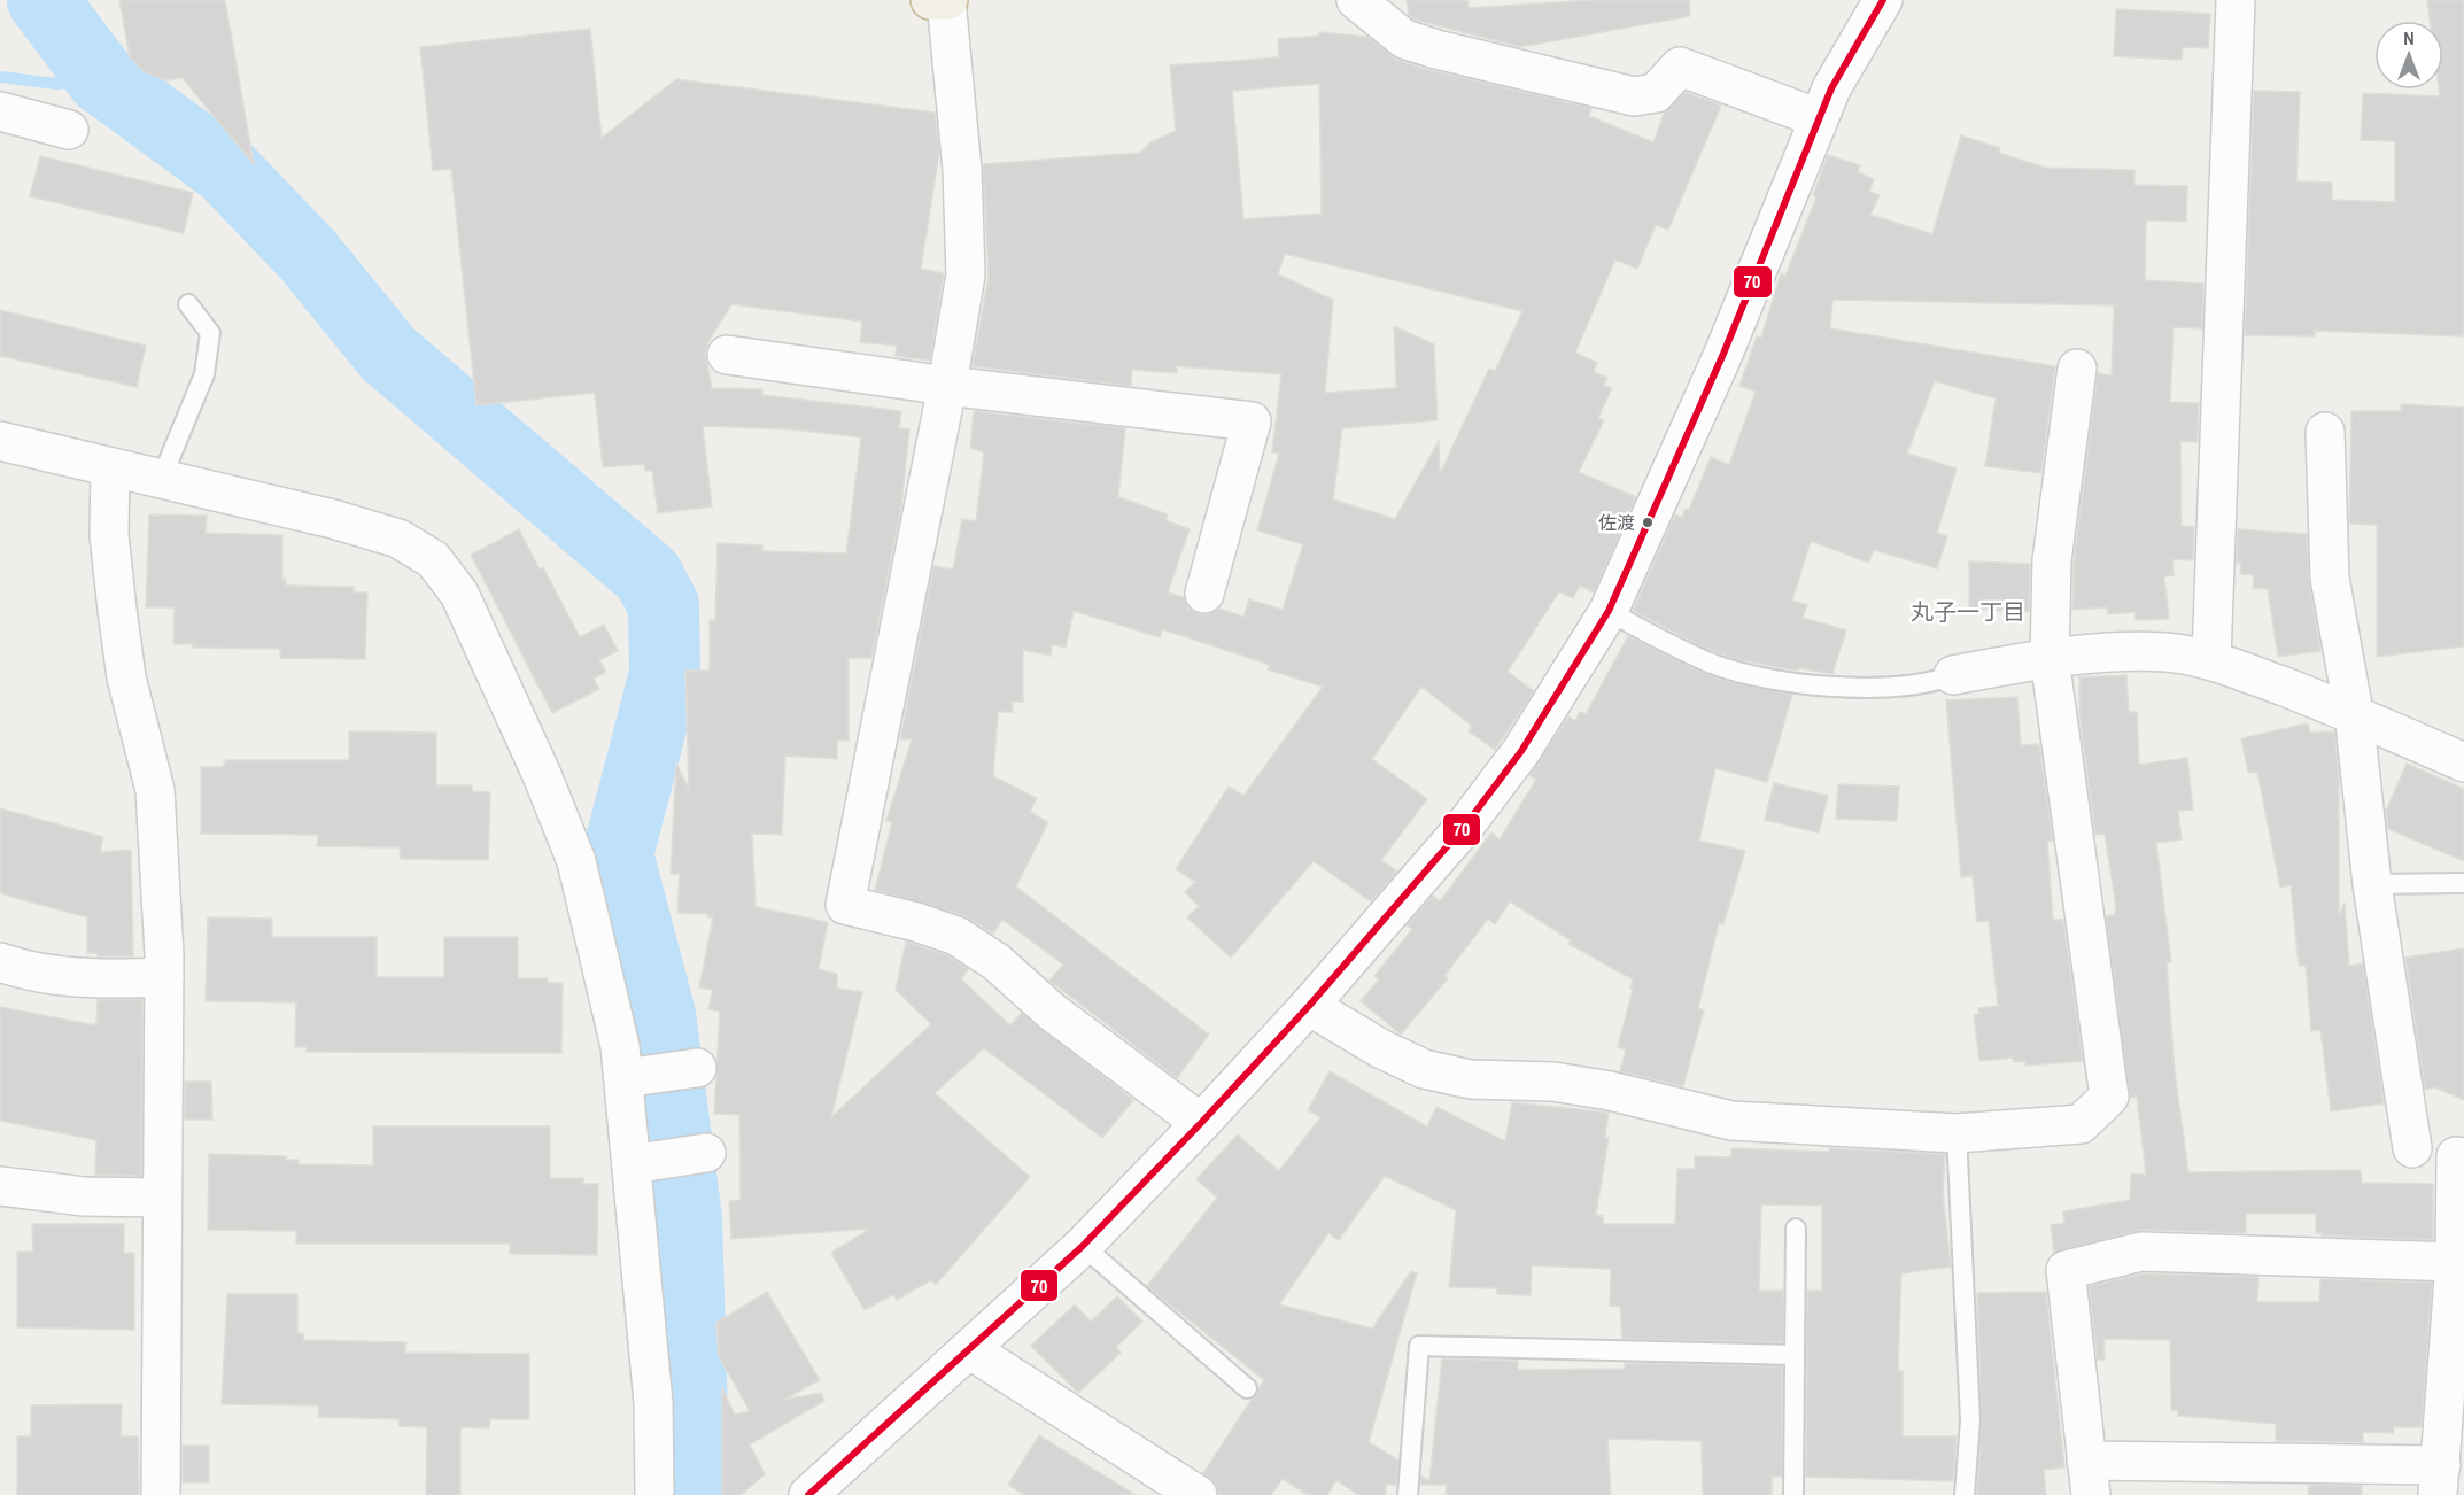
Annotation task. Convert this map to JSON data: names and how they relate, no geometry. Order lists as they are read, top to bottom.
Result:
{
  "districts": ["丸子一丁目"],
  "places": ["佐渡"],
  "lines": ["transit line 70"],
  "north": "top"
}
